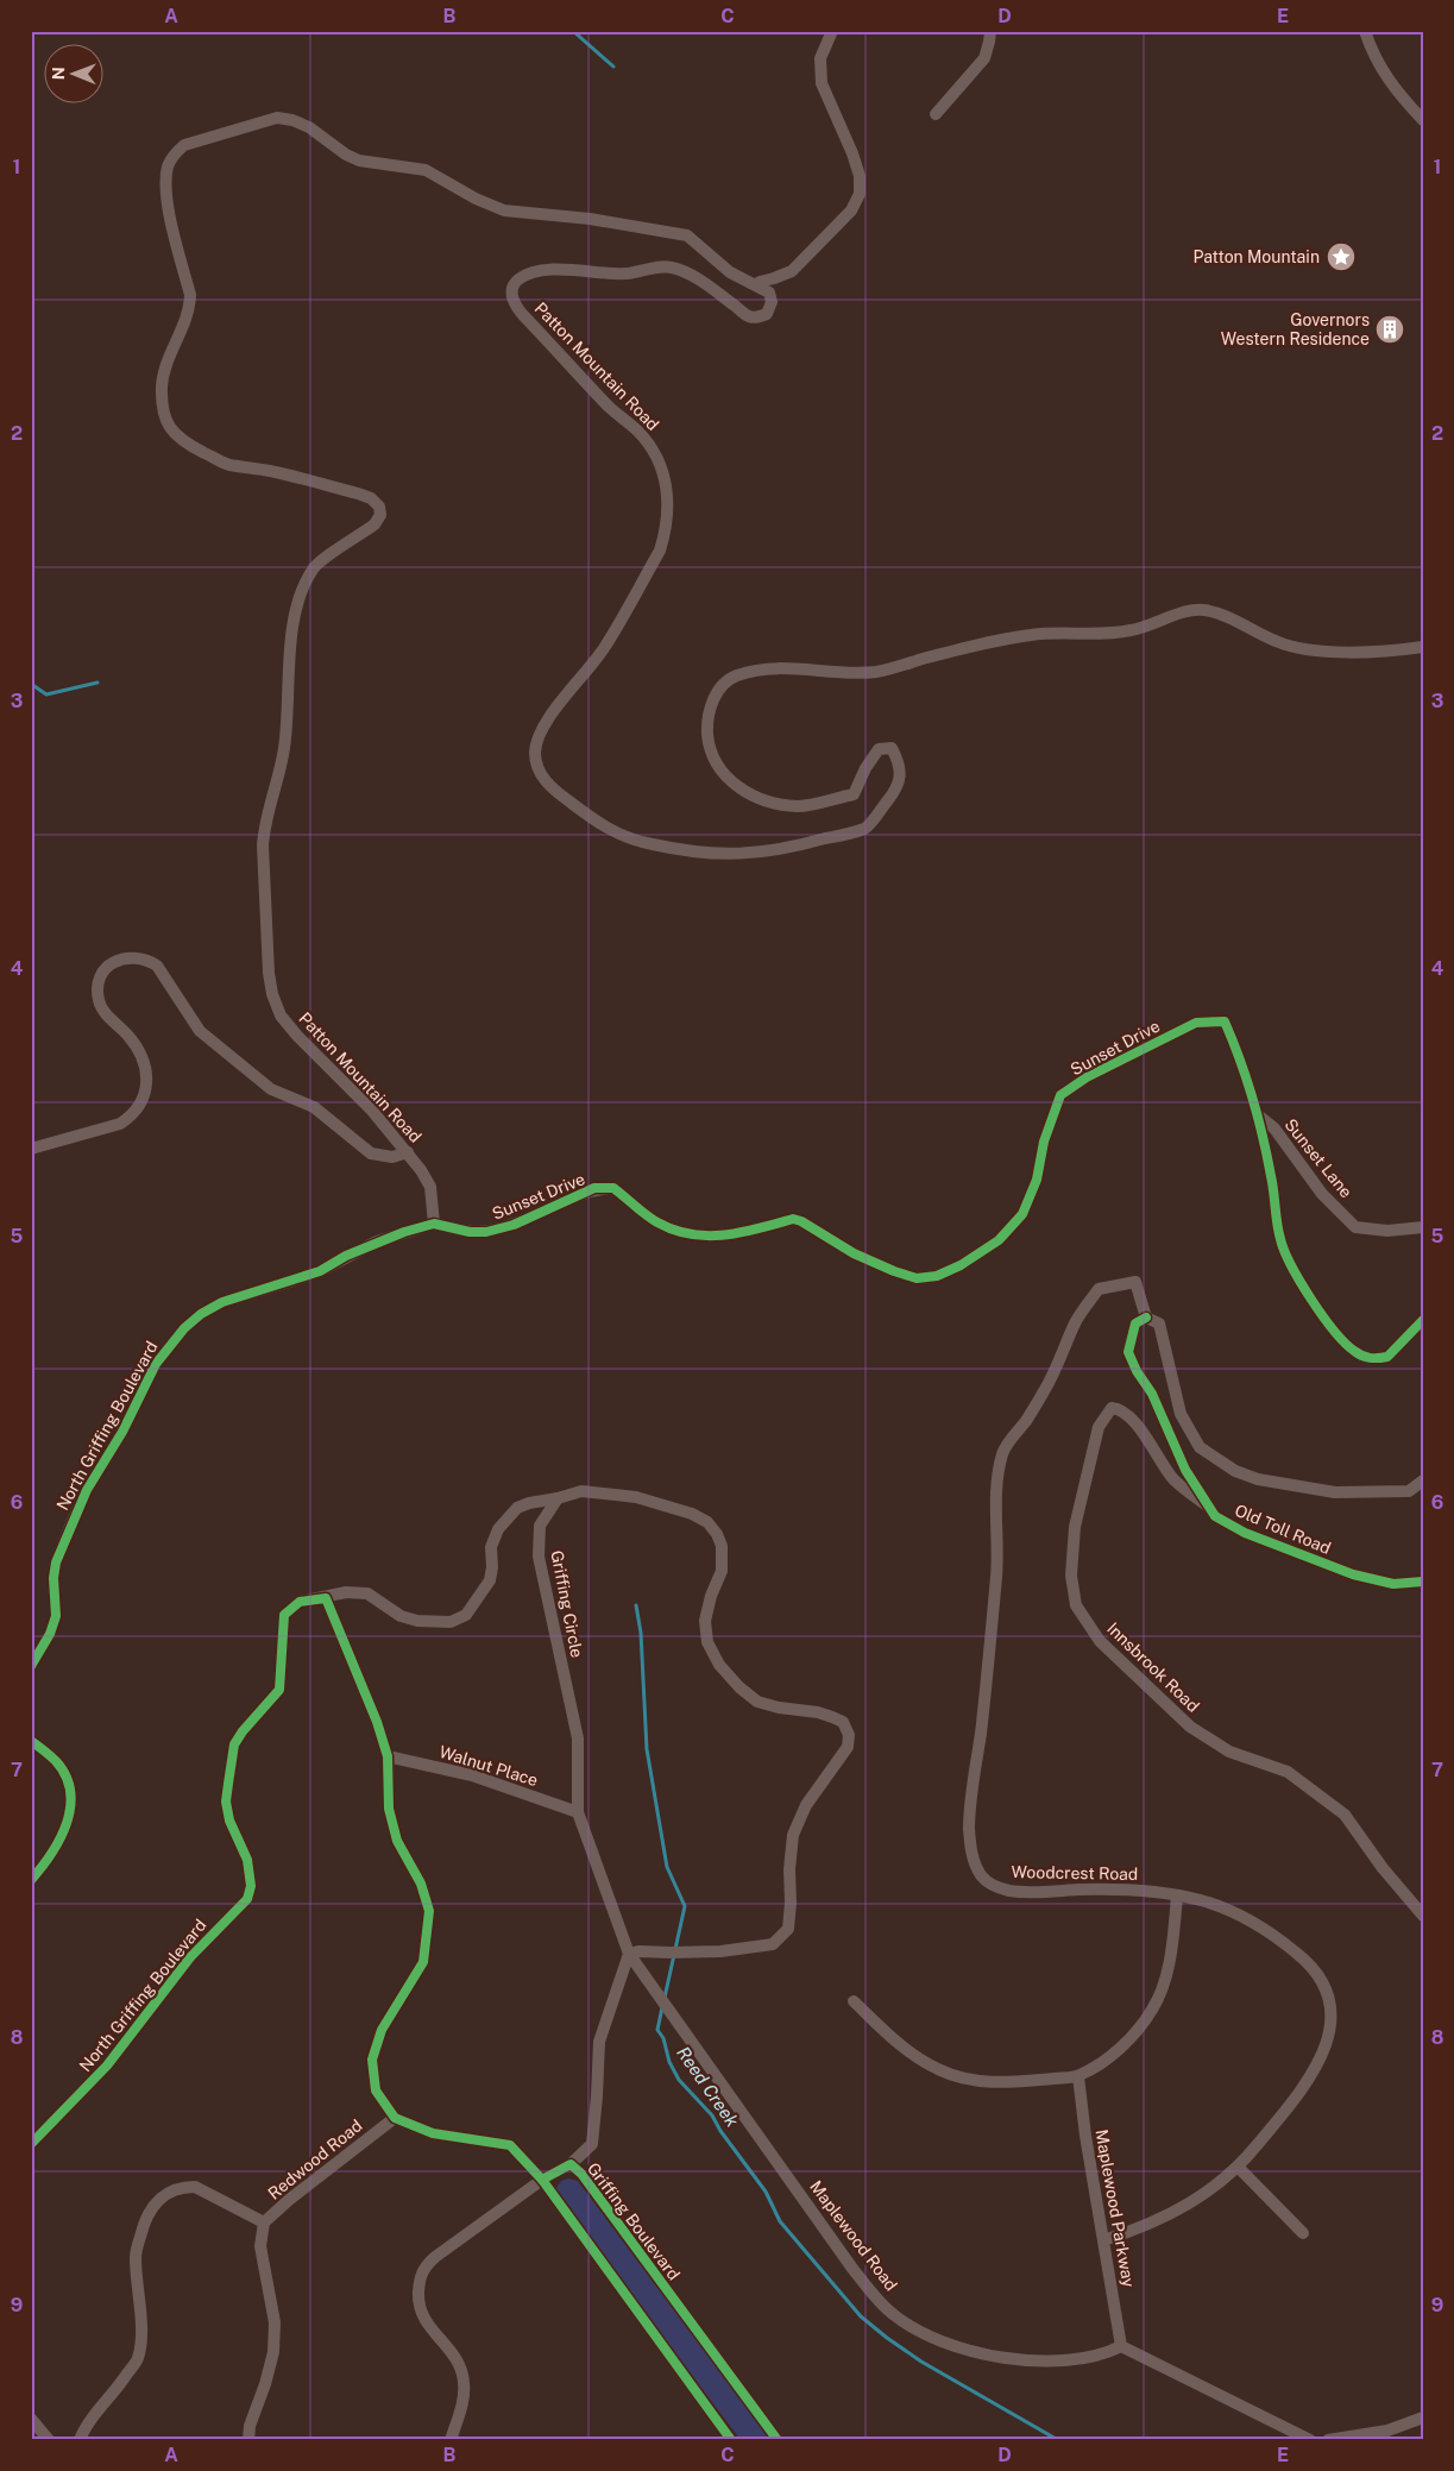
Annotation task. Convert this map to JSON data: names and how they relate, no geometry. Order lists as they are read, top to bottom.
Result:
{
  "streets": {
    "street": [
      "Patton Mountain Road",
      "Sunset Drive",
      "Sunset Lane",
      "North Griffing Boulevard",
      "Old Toll Road",
      "Griffing Circle",
      "Innsbrook Road",
      "Walnut Place",
      "Woodcrest Road",
      "Redwood Road",
      "Maplewood Parkway",
      "Griffing Boulevard",
      "Maplewood Road"
    ]
  },
  "crossings": [
    ["Patton Mountain Road", "Sunset Drive"],
    ["Patton Mountain Road", "North Griffing Boulevard"],
    ["Sunset Drive", "Sunset Lane"],
    ["Sunset Drive", "North Griffing Boulevard"],
    ["North Griffing Boulevard", "Griffing Circle"],
    ["Old Toll Road", "Innsbrook Road"],
    ["Old Toll Road", "Woodcrest Road"],
    ["Griffing Circle", "Walnut Place"],
    ["Griffing Circle", "Maplewood Road"],
    ["Woodcrest Road", "Maplewood Parkway"],
    ["Maplewood Parkway", "Maplewood Road"]
  ],
  "water": ["Reed Creek"],
  "places": {
    "place": ["Patton Mountain"],
    "building": ["Governors Western Residence"]
  },
  "north": "left",
  "grid": {
    "columns": [
      "A",
      "B",
      "C",
      "D",
      "E"
    ],
    "rows": [
      "1",
      "2",
      "3",
      "4",
      "5",
      "6",
      "7",
      "8",
      "9"
    ]
  }
}
